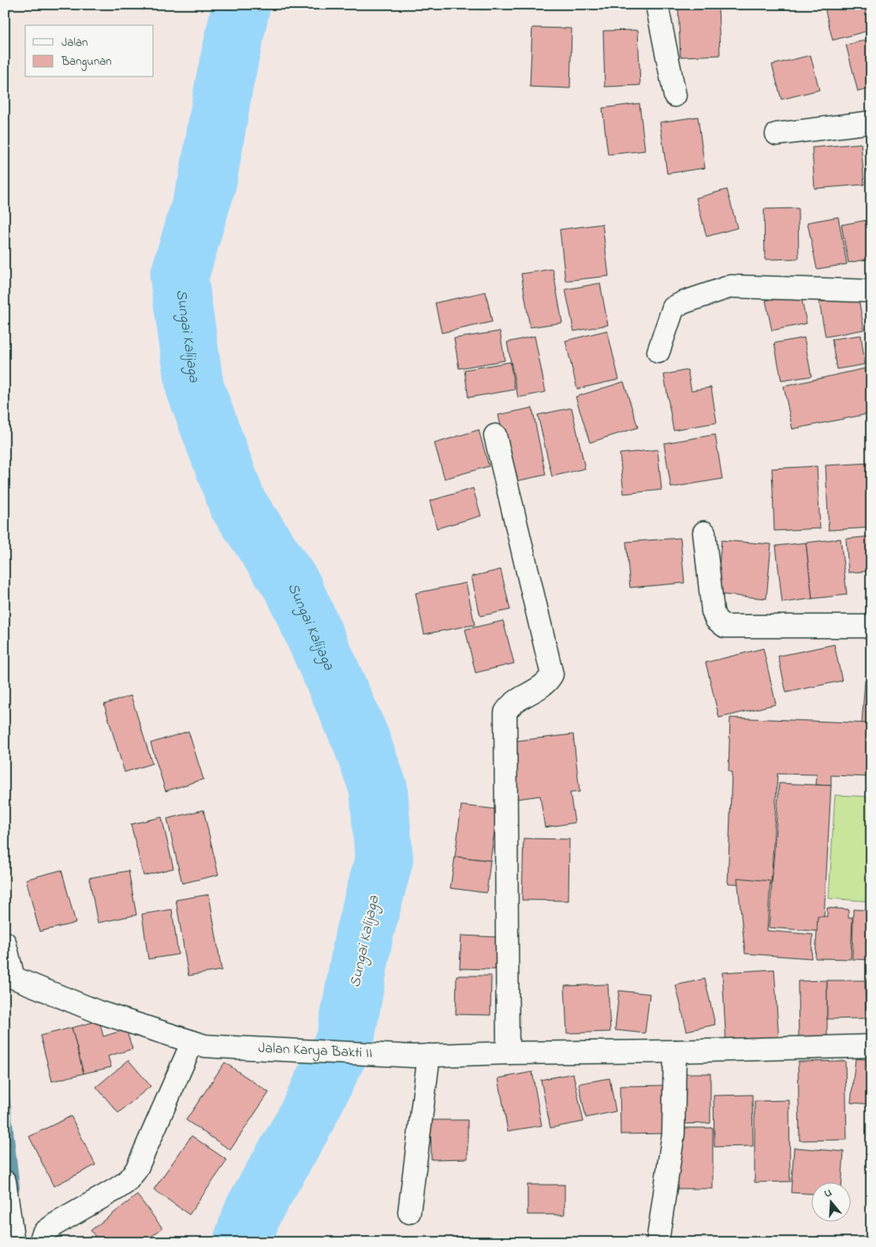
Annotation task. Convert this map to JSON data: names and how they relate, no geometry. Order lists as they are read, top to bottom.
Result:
{
  "streets": {
    "street": ["Jalan Karya Bakti II"]
  },
  "water": ["Sungai Kalijaga"],
  "legend": ["Jalan", "Bangunan"],
  "north": "top"
}
